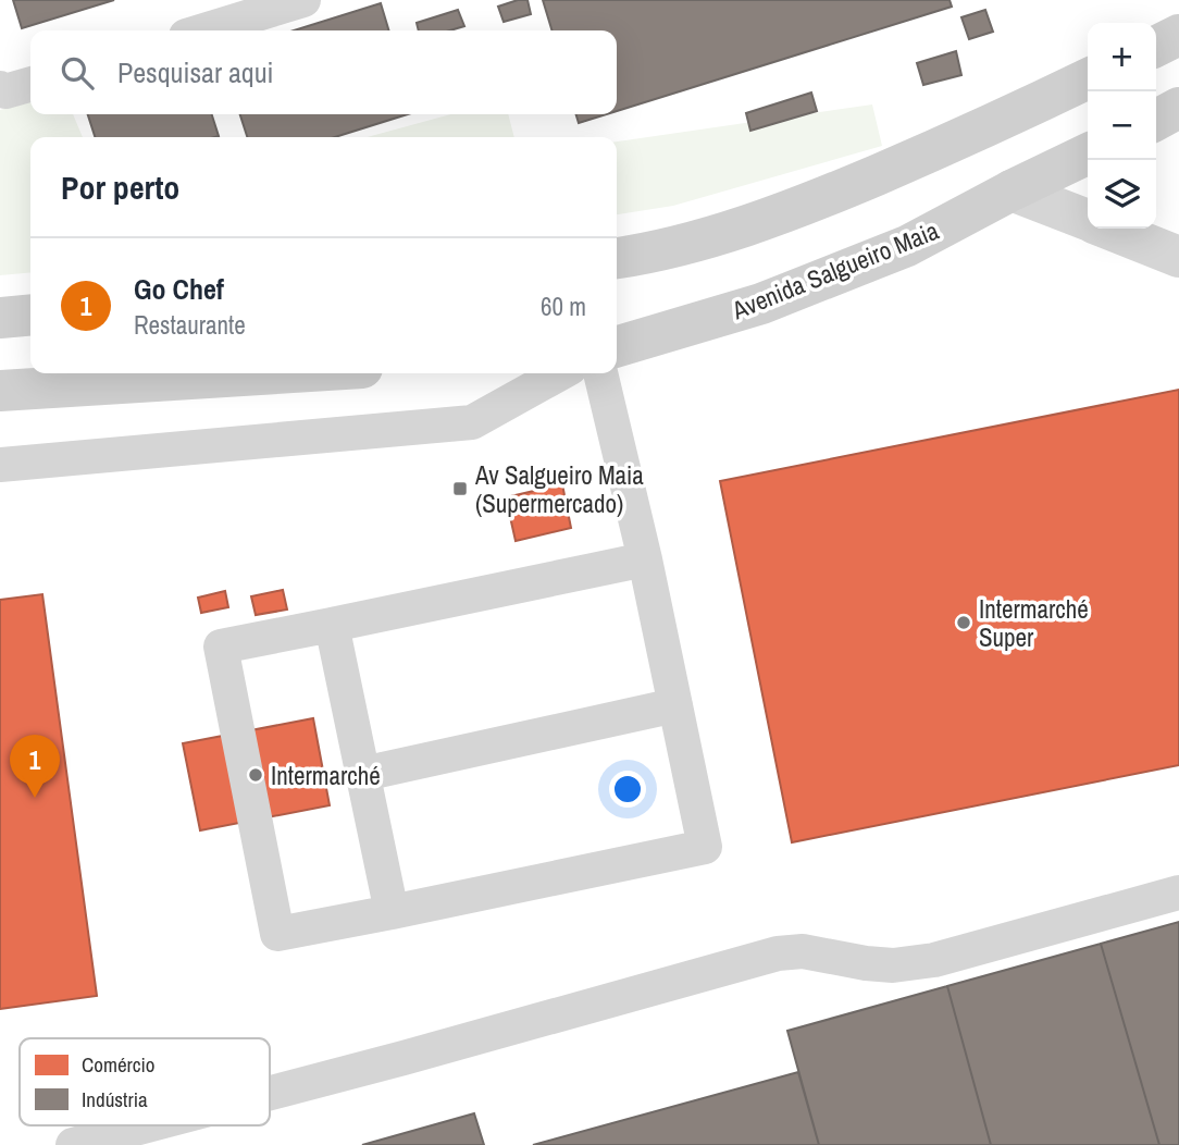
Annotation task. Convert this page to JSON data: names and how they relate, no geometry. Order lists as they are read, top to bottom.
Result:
{
  "streets": {
    "street": ["Avenida Salgueiro Maia"]
  },
  "places": {
    "transit": ["Av Salgueiro Maia (Supermercado)"],
    "other": ["Intermarché Super", "Intermarché"]
  },
  "legend": ["Comércio", "Indústria"],
  "page": {
    "map_buttons": ["+", "−"],
    "search": "Pesquisar aqui",
    "heading": "Por perto",
    "list": [
      {
        "mark": "1",
        "name": "Go Chef",
        "note": "Restaurante",
        "value": "60 m"
      }
    ],
    "pins": "1"
  }
}
